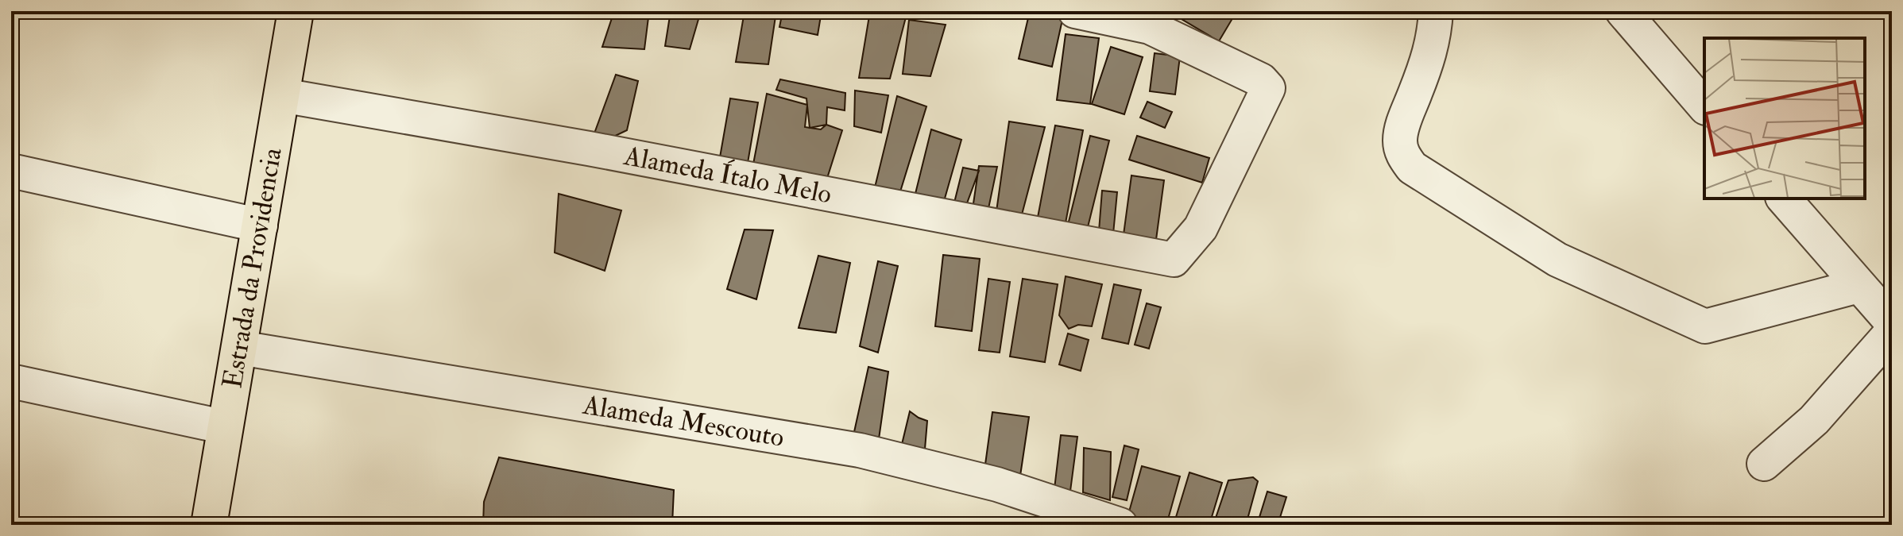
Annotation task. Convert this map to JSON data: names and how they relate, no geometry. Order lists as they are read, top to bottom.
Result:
{
  "streets": {
    "main road": ["Estrada da Providencia"],
    "street": ["Alameda Ítalo Melo", "Alameda Mescouto"]
  },
  "crossings": [
    ["Alameda Ítalo Melo", "Estrada da Providencia"],
    ["Estrada da Providencia", "Alameda Mescouto"]
  ]
}
